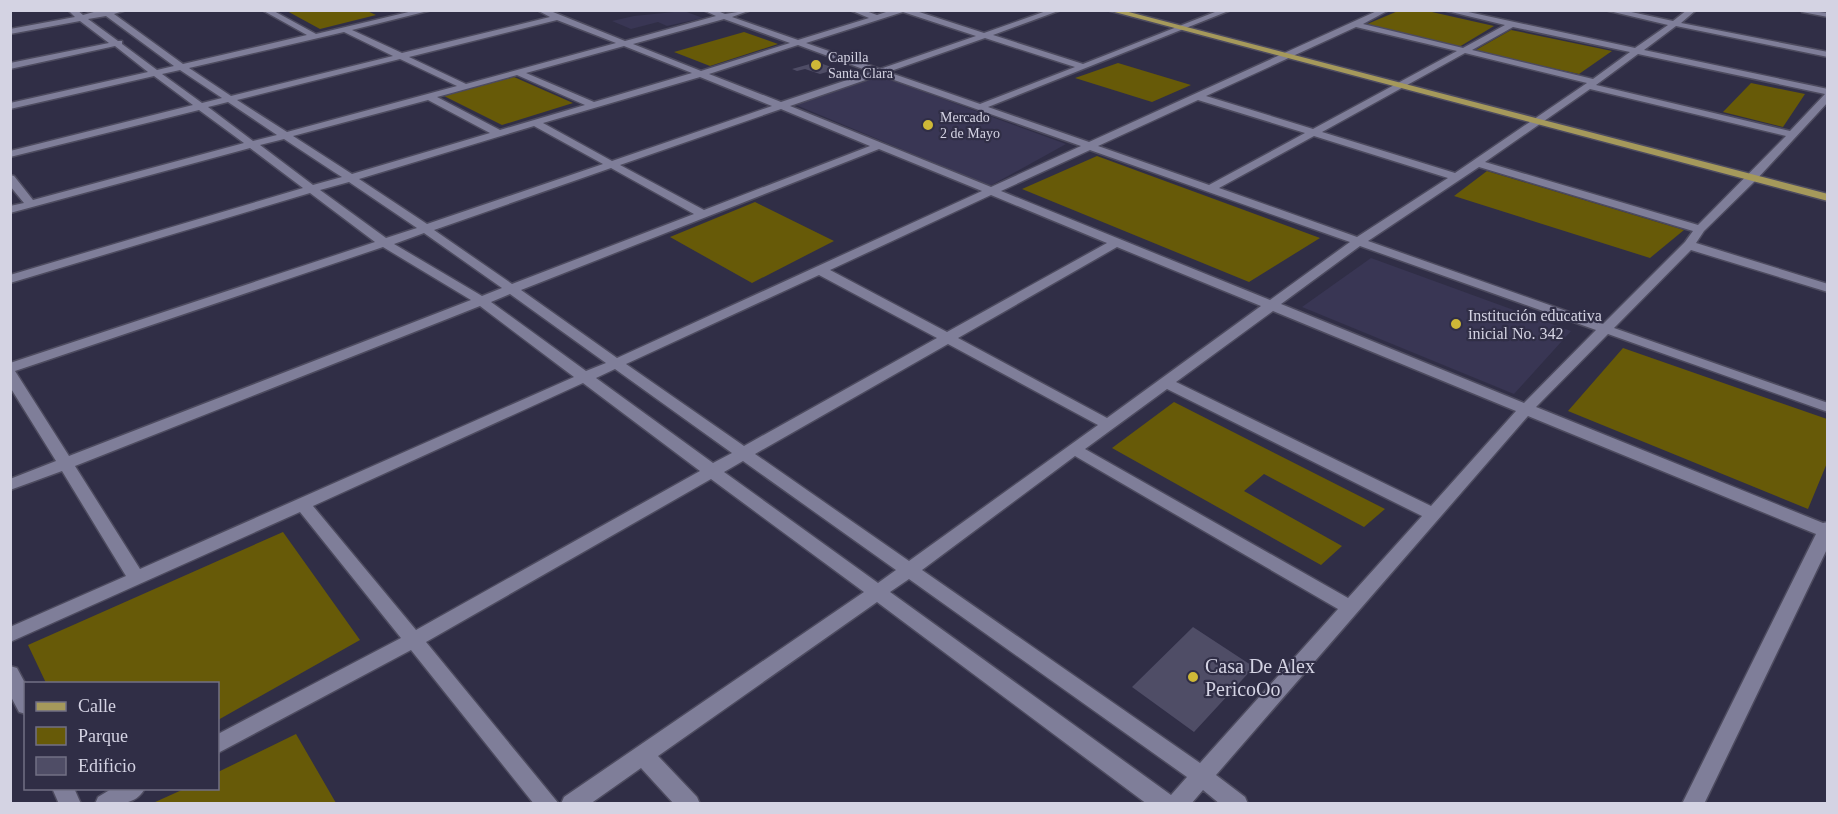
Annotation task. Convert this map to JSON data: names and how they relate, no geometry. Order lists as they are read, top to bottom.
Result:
{
  "places": [
    "Capilla Santa Clara",
    "Mercado 2 de Mayo",
    "Institución educativa inicial No. 342",
    "Casa De Alex PericoOo"
  ],
  "legend": ["Calle", "Parque", "Edificio"]
}
